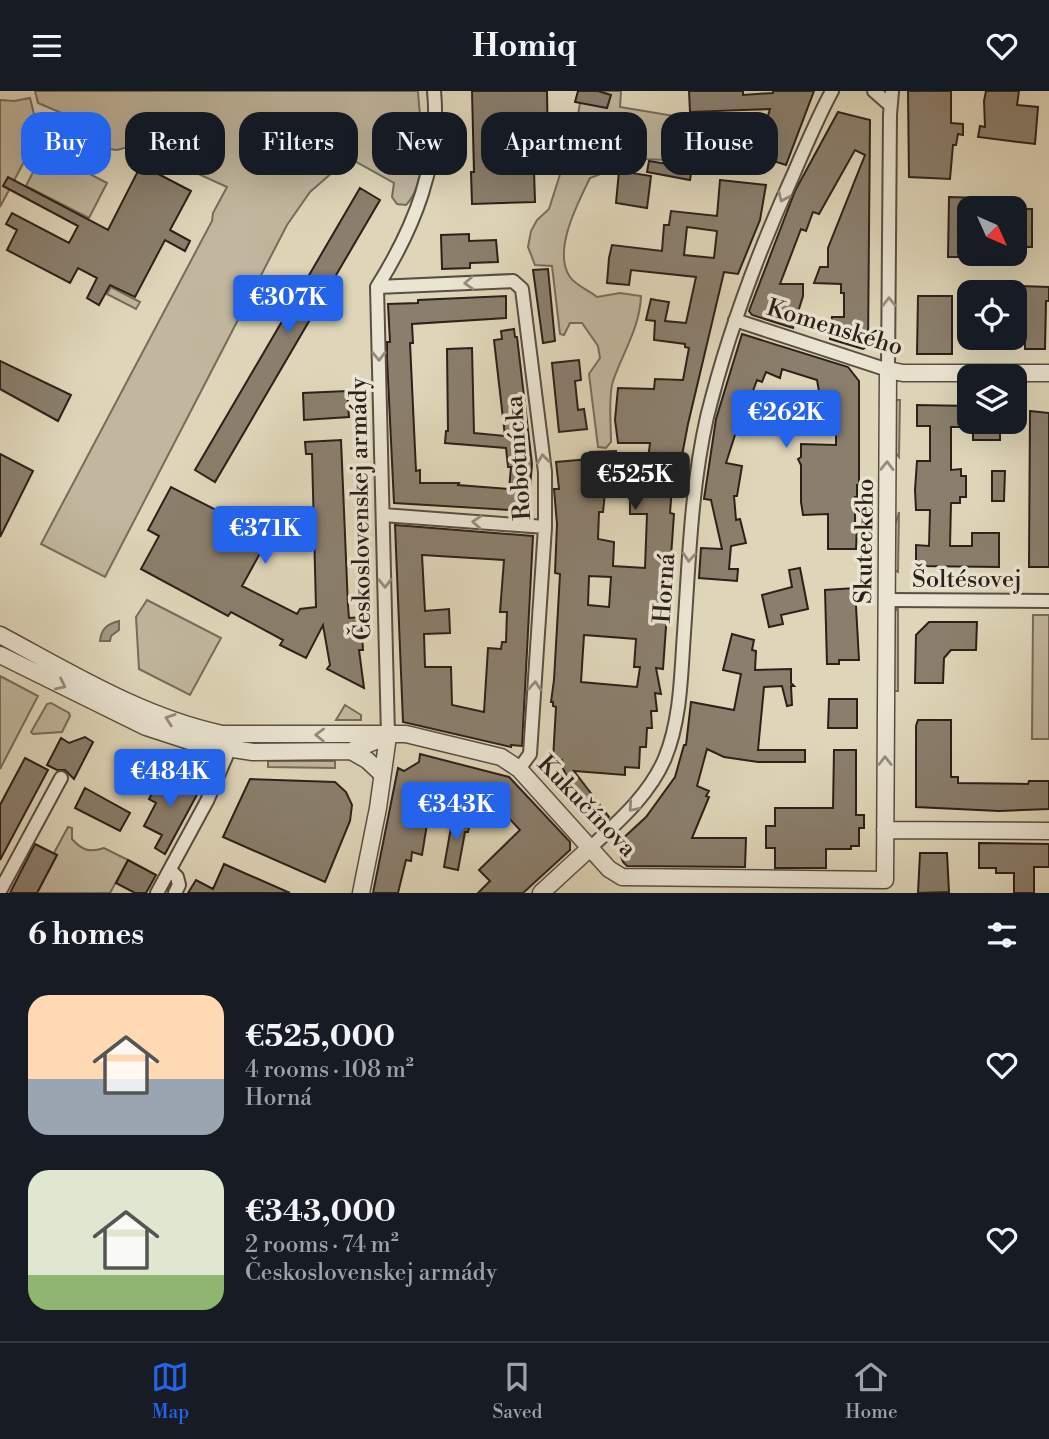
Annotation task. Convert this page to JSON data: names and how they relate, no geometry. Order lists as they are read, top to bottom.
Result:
{
  "streets": {
    "street": [
      "Komenského",
      "Robotnícka",
      "Československej armády",
      "Skuteckého",
      "Šoltésovej",
      "Horná",
      "Kukučínova"
    ]
  },
  "crossings": [
    ["Komenského", "Skuteckého"],
    ["Komenského", "Horná"],
    ["Robotnícka", "Československej armády"],
    ["Robotnícka", "Kukučínova"],
    ["Československej armády", "Kukučínova"],
    ["Skuteckého", "Šoltésovej"],
    ["Skuteckého", "Kukučínova"],
    ["Horná", "Kukučínova"]
  ],
  "one_way": ["Československej armády", "Skuteckého", "Horná"],
  "north": "bottom right",
  "page": {
    "header": "Homiq",
    "chip": [
      "Buy",
      "Rent",
      "Filters",
      "New",
      "Apartment",
      "House"
    ],
    "price": [
      "€307K",
      "€262K",
      "€525K",
      "€371K",
      "€484K",
      "€343K"
    ],
    "heading": "6 homes",
    "list": [
      {
        "name": "€525,000",
        "note": "4 rooms · 108 m² · Horná"
      },
      {
        "name": "€343,000",
        "note": "2 rooms · 74 m² · Československej armády"
      }
    ],
    "tabs": ["Map", "Saved", "Home"]
  }
}
